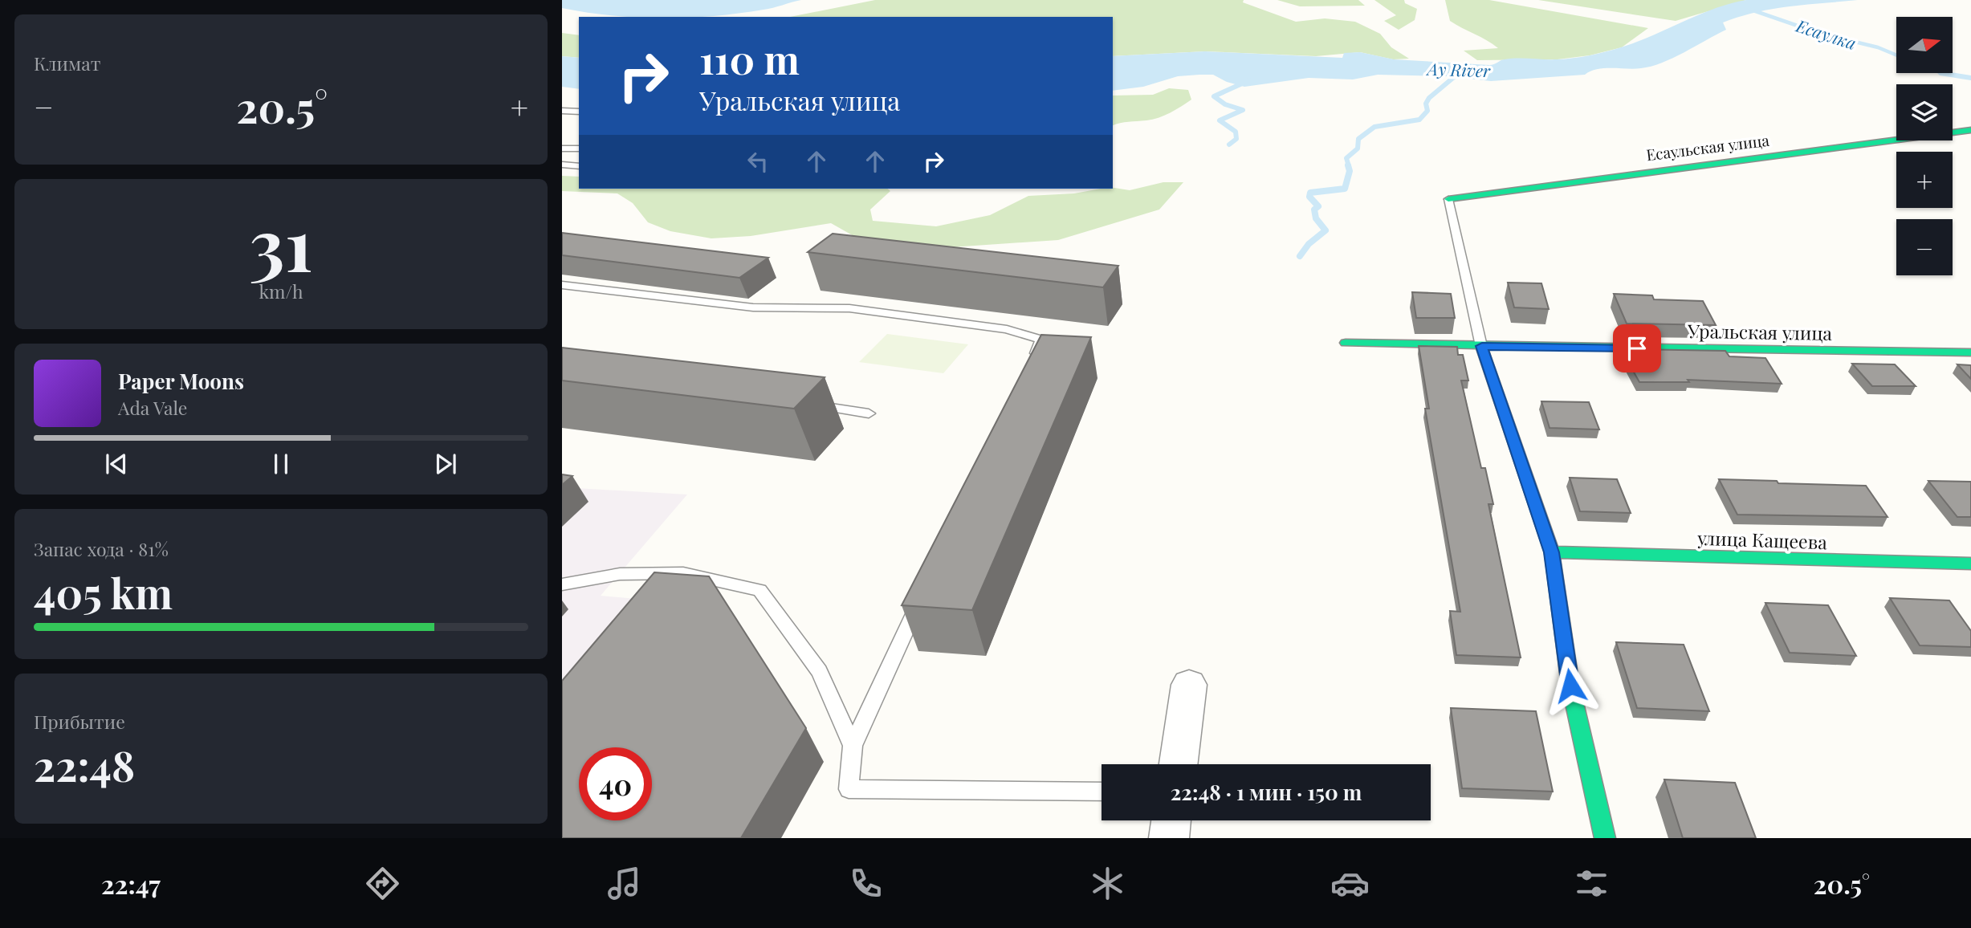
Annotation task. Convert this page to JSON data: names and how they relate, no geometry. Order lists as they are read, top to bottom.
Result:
{
  "streets": {
    "street": ["Есаульская улица", "Уральская улица", "улица Кащеева"]
  },
  "water": ["Есаулка", "Ay River"],
  "north": "right",
  "page": {
    "tile": [
      "Климат",
      ["31", "km/h"],
      ["Запас хода · 81%", "405 km"],
      ["Прибытие", "22:48"]
    ],
    "map_buttons": ["+", "−"],
    "turn": ["110 m", "Уральская улица"],
    "heat": ["−", "20.5°", "+"],
    "song": ["Paper Moons", "Ada Vale"],
    "limit": "40",
    "trip": "22:48 · 1 мин · 150 m",
    "tabs": ["22:47", "20.5°"]
  }
}
